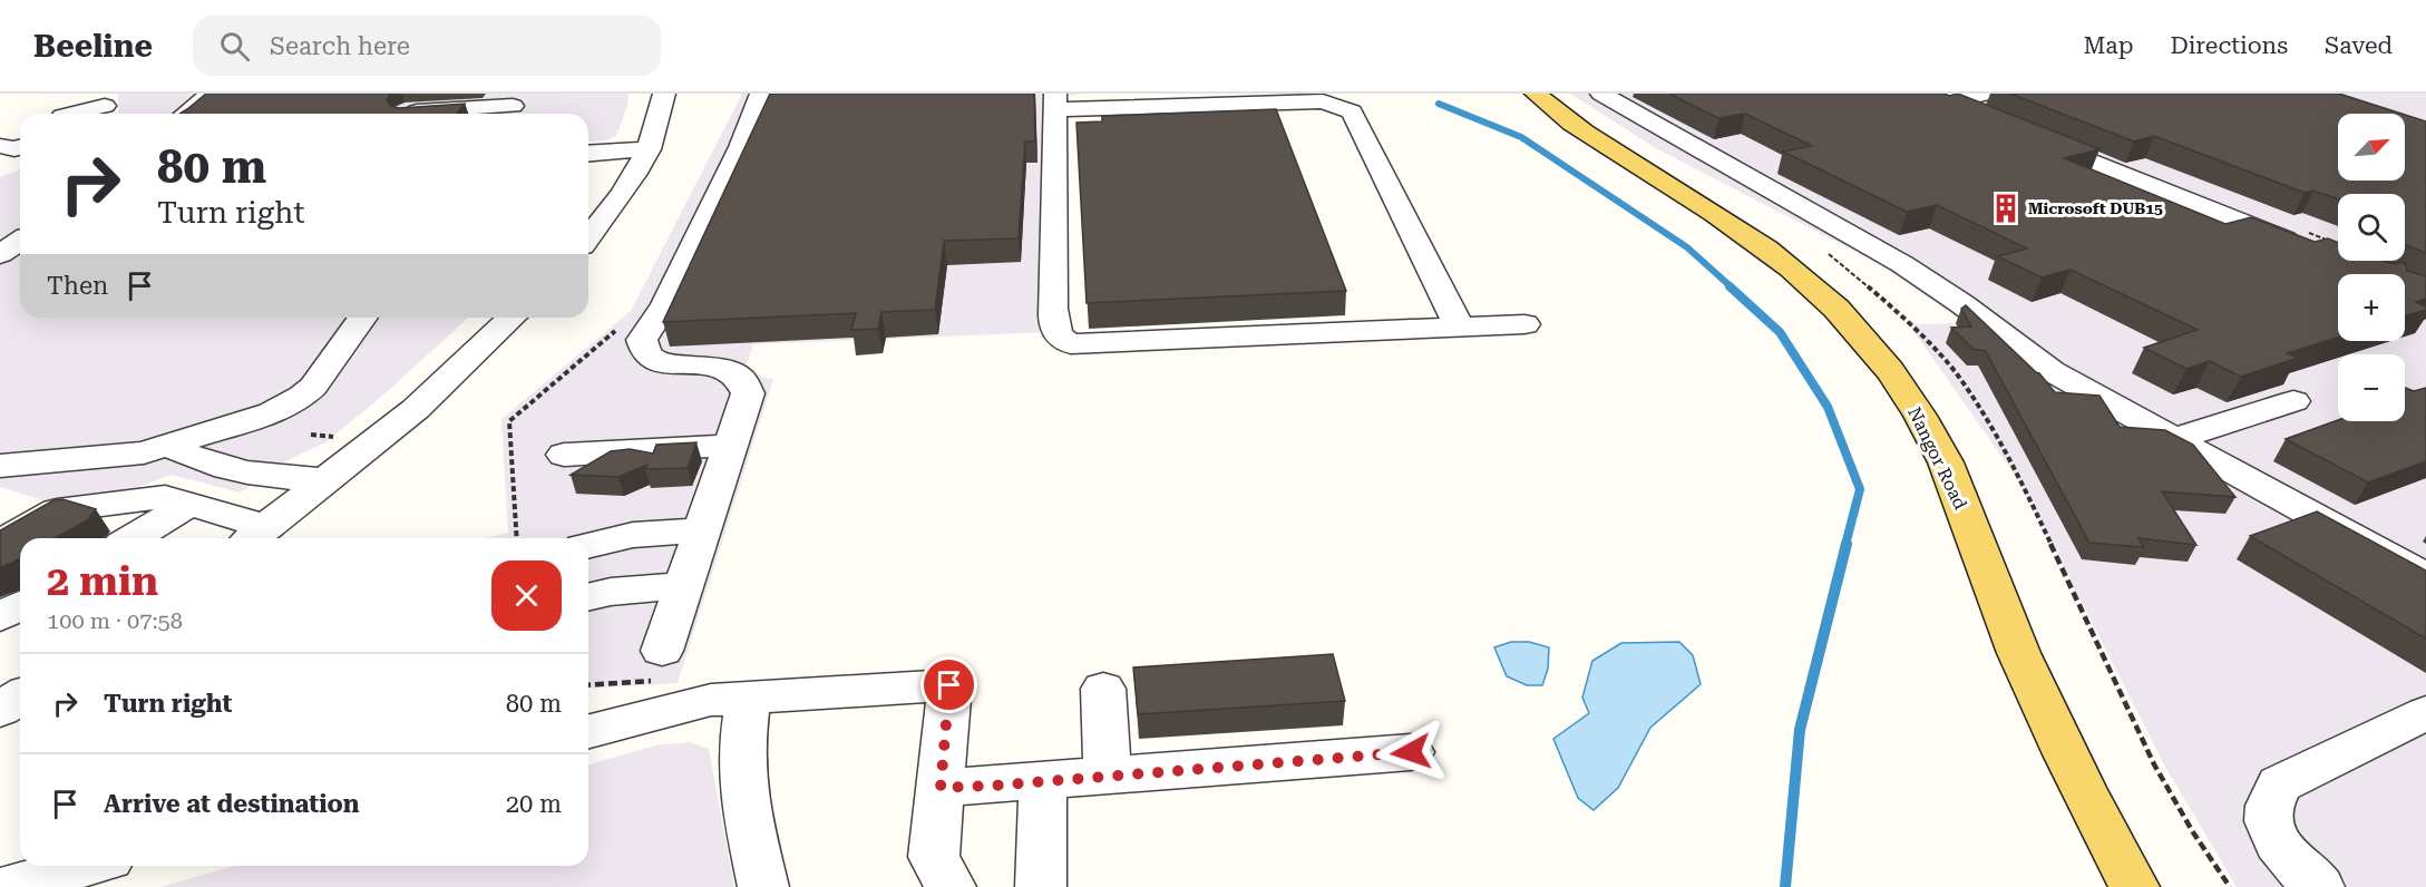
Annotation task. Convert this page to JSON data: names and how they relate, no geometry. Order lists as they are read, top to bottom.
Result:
{
  "streets": {
    "main road": ["Nangor Road"]
  },
  "places": {
    "building": ["Microsoft DUB15"]
  },
  "north": "top right",
  "page": {
    "header": "Beeline",
    "search": "Search here",
    "nav": ["Map", "Directions", "Saved"],
    "map_buttons": ["+", "−"],
    "turn": ["80 m", "Turn right"],
    "then": "Then",
    "heading": ["2 min", "100 m · 07:58"],
    "list": [
      {
        "name": "Turn right",
        "value": "80 m"
      },
      {
        "name": "Arrive at destination",
        "value": "20 m"
      }
    ]
  }
}
